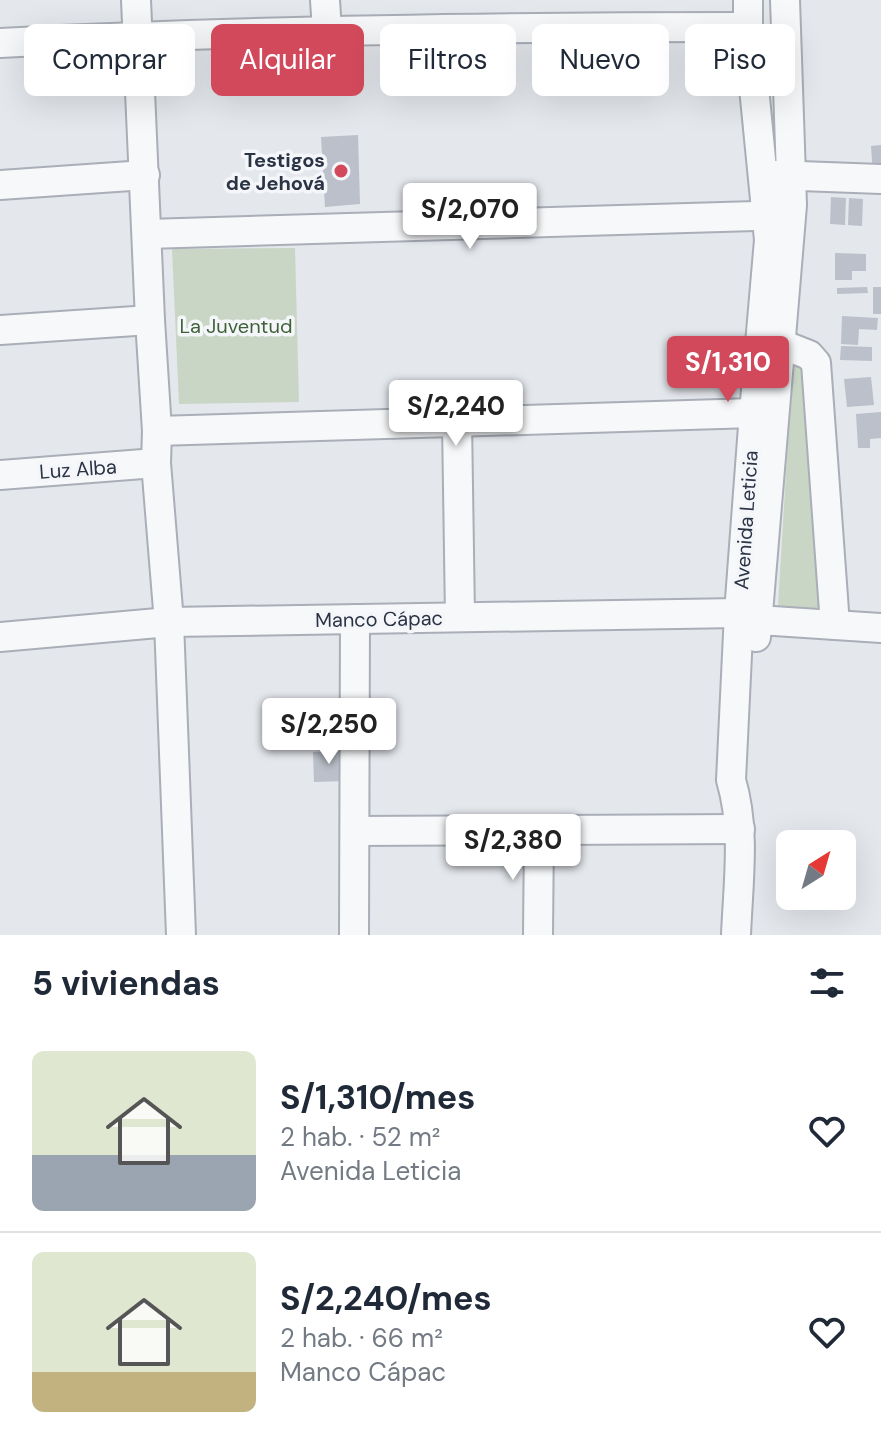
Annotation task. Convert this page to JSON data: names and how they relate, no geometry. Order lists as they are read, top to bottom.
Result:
{
  "streets": {
    "street": ["Luz Alba", "Avenida Leticia", "Manco Cápac"]
  },
  "crossings": [
    ["Avenida Leticia", "Manco Cápac"]
  ],
  "parks": ["La Juventud"],
  "places": ["Testigos de Jehová"],
  "north": "top right",
  "page": {
    "chip": [
      "Comprar",
      "Alquilar",
      "Filtros",
      "Nuevo",
      "Piso"
    ],
    "price": [
      "S/2,070",
      "S/1,310",
      "S/2,240",
      "S/2,250",
      "S/2,380"
    ],
    "heading": "5 viviendas",
    "list": [
      {
        "name": "S/1,310/mes",
        "note": "2 hab. · 52 m² · Avenida Leticia"
      },
      {
        "name": "S/2,240/mes",
        "note": "2 hab. · 66 m² · Manco Cápac"
      }
    ]
  }
}
